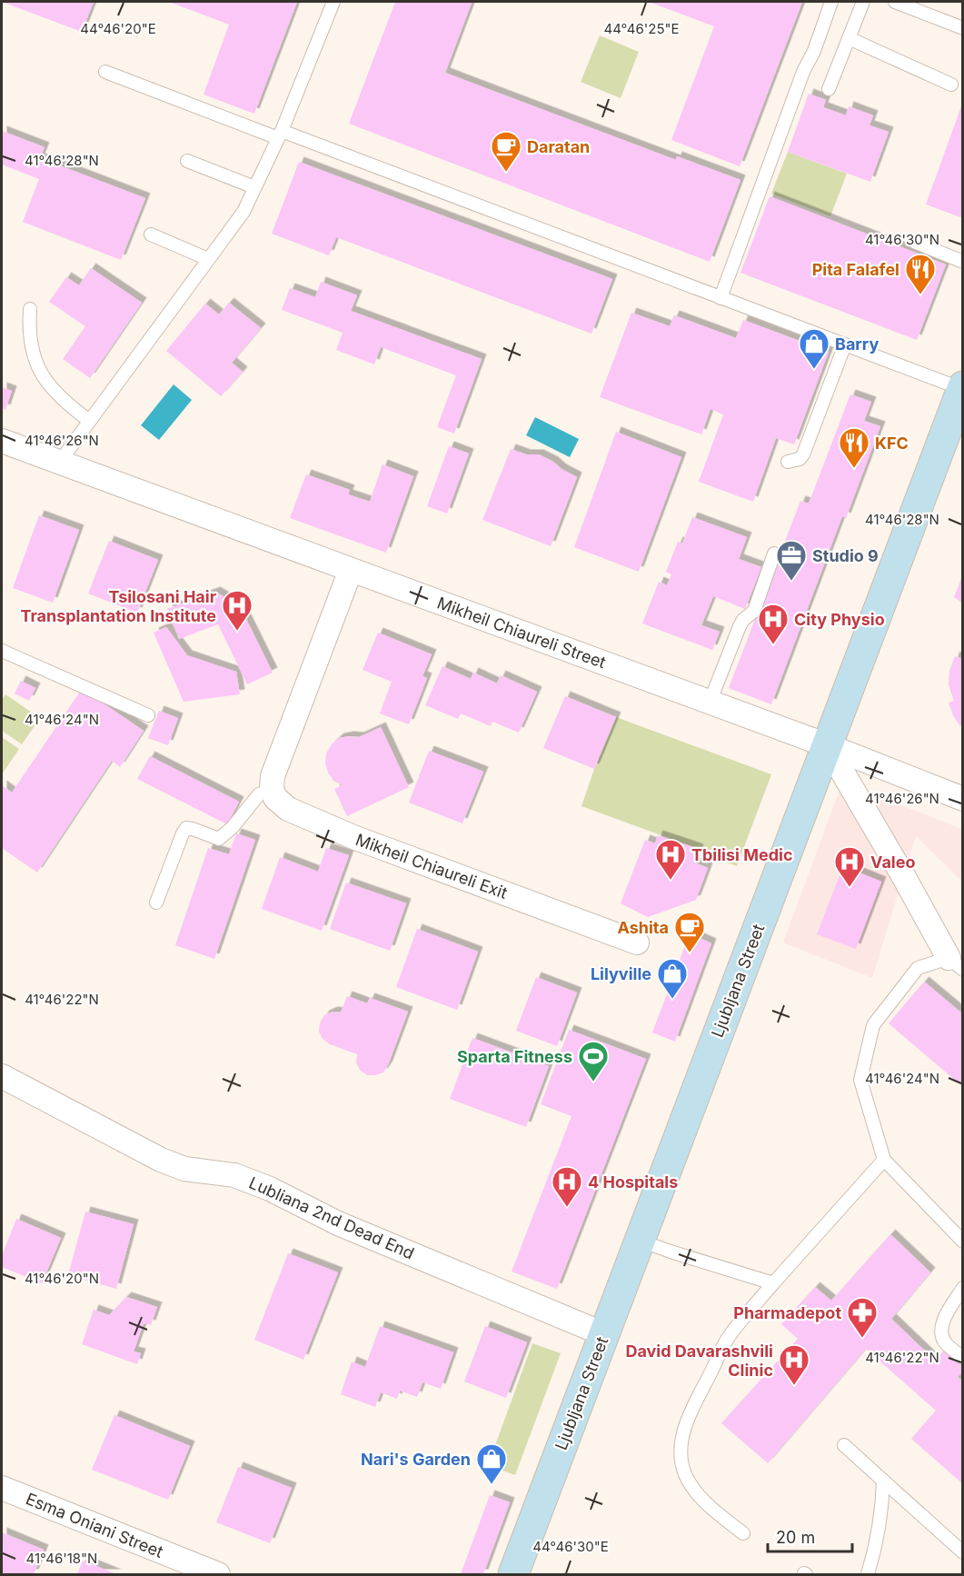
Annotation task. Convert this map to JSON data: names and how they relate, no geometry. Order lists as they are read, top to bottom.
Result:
{
  "streets": {
    "street": [
      "Mikheil Chiaureli Street",
      "Mikheil Chiaureli Exit",
      "Ljubljana Street",
      "Lubliana 2nd Dead End",
      "Esma Oniani Street"
    ]
  },
  "crossings": [
    ["Mikheil Chiaureli Street", "Ljubljana Street"],
    ["Ljubljana Street", "Lubliana 2nd Dead End"]
  ],
  "places": {
    "cafe": ["Daratan", "Ashita"],
    "restaurant": ["Pita Falafel", "KFC"],
    "shop": ["Barry", "Lilyville", "Nari's Garden"],
    "office": ["Studio 9"],
    "hospital": [
      "Tsilosani Hair Transplantation Institute",
      "City Physio",
      "Tbilisi Medic",
      "Valeo",
      "4 Hospitals",
      "David Davarashvili Clinic"
    ],
    "sports": ["Sparta Fitness"],
    "pharmacy": ["Pharmadepot"]
  },
  "scale_bar": "20 m",
  "coordinates": [
    "44°46'20\"E",
    "44°46'25\"E",
    "41°46'28\"N",
    "41°46'30\"N",
    "41°46'26\"N",
    "41°46'24\"N",
    "41°46'22\"N",
    "41°46'20\"N",
    "44°46'30\"E",
    "41°46'18\"N"
  ]
}
